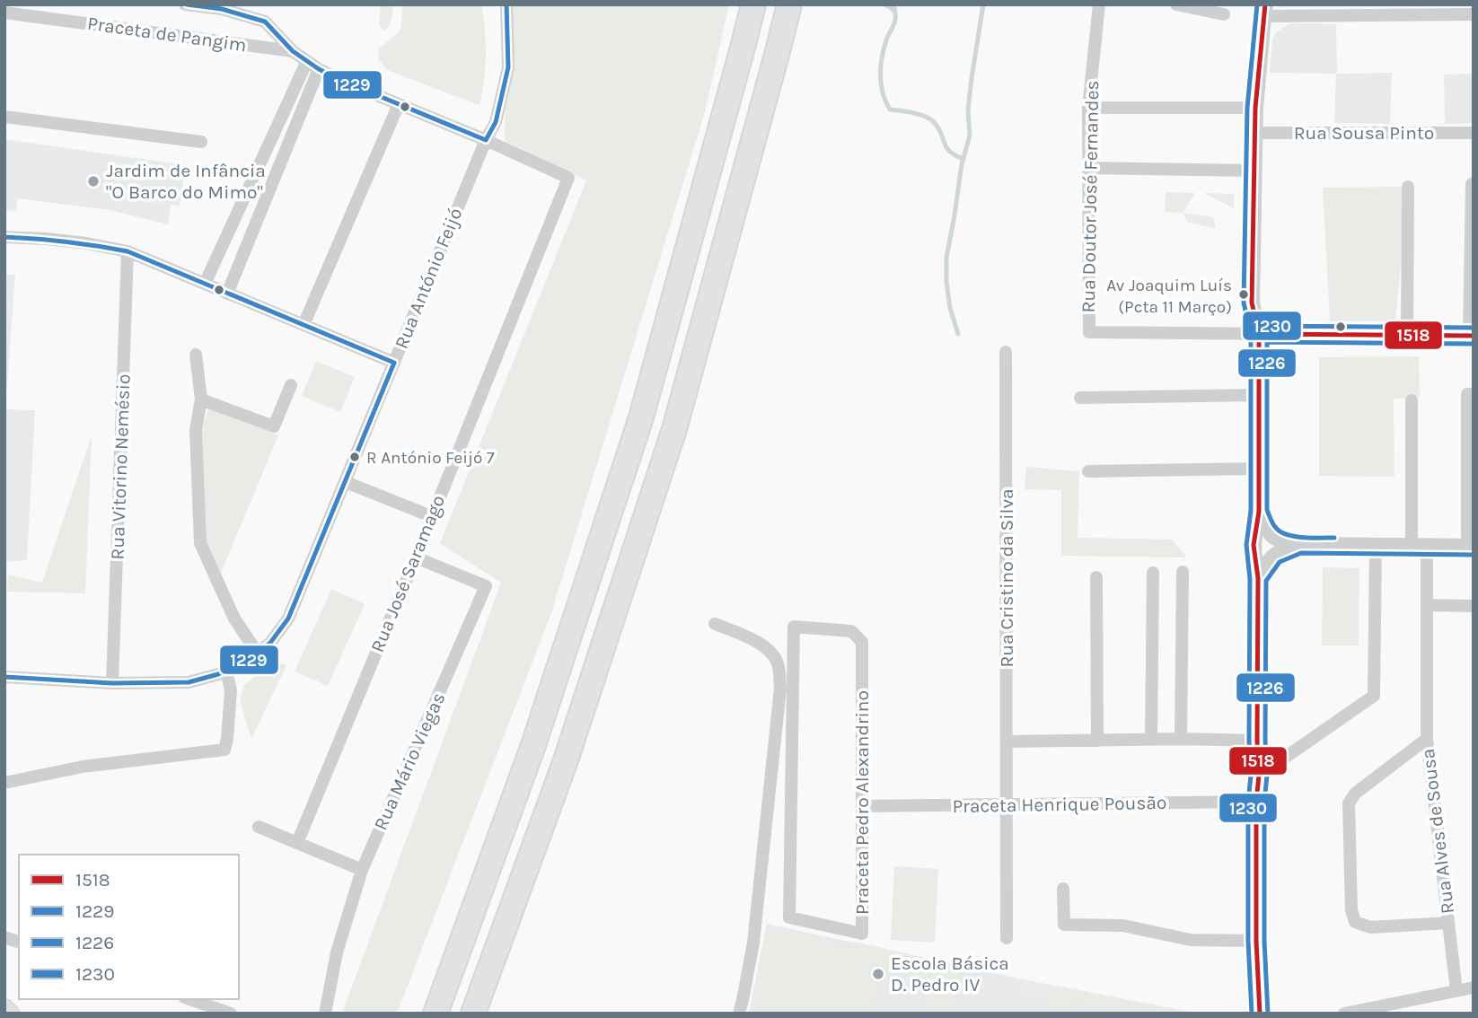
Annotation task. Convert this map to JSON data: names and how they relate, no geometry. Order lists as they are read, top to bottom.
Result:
{
  "streets": {
    "street": [
      "Praceta de Pangim",
      "Rua Sousa Pinto",
      "Rua Doutor José Fernandes",
      "Rua António Feijó",
      "Rua Vitorino Nemésio",
      "Rua José Saramago",
      "Rua Cristino da Silva",
      "Rua Mário Viegas",
      "Praceta Pedro Alexandrino",
      "Praceta Henrique Pousão",
      "Rua Alves de Sousa"
    ]
  },
  "crossings": [
    ["Rua António Feijó", "Rua Vitorino Nemésio"],
    ["Rua António Feijó", "Rua José Saramago"],
    ["Rua José Saramago", "Rua Mário Viegas"],
    ["Rua Cristino da Silva", "Praceta Henrique Pousão"],
    ["Praceta Pedro Alexandrino", "Praceta Henrique Pousão"]
  ],
  "places": [
    "Jardim de Infância \"O Barco do Mimo\"",
    "Av Joaquim Luís (Pcta 11 Março)",
    "R António Feijó 7",
    "Escola Básica D. Pedro IV"
  ],
  "lines": [
    "transit line 1518",
    "transit line 1229",
    "transit line 1230",
    "transit line 1226"
  ],
  "legend": [
    "1518",
    "1229",
    "1226",
    "1230"
  ]
}
